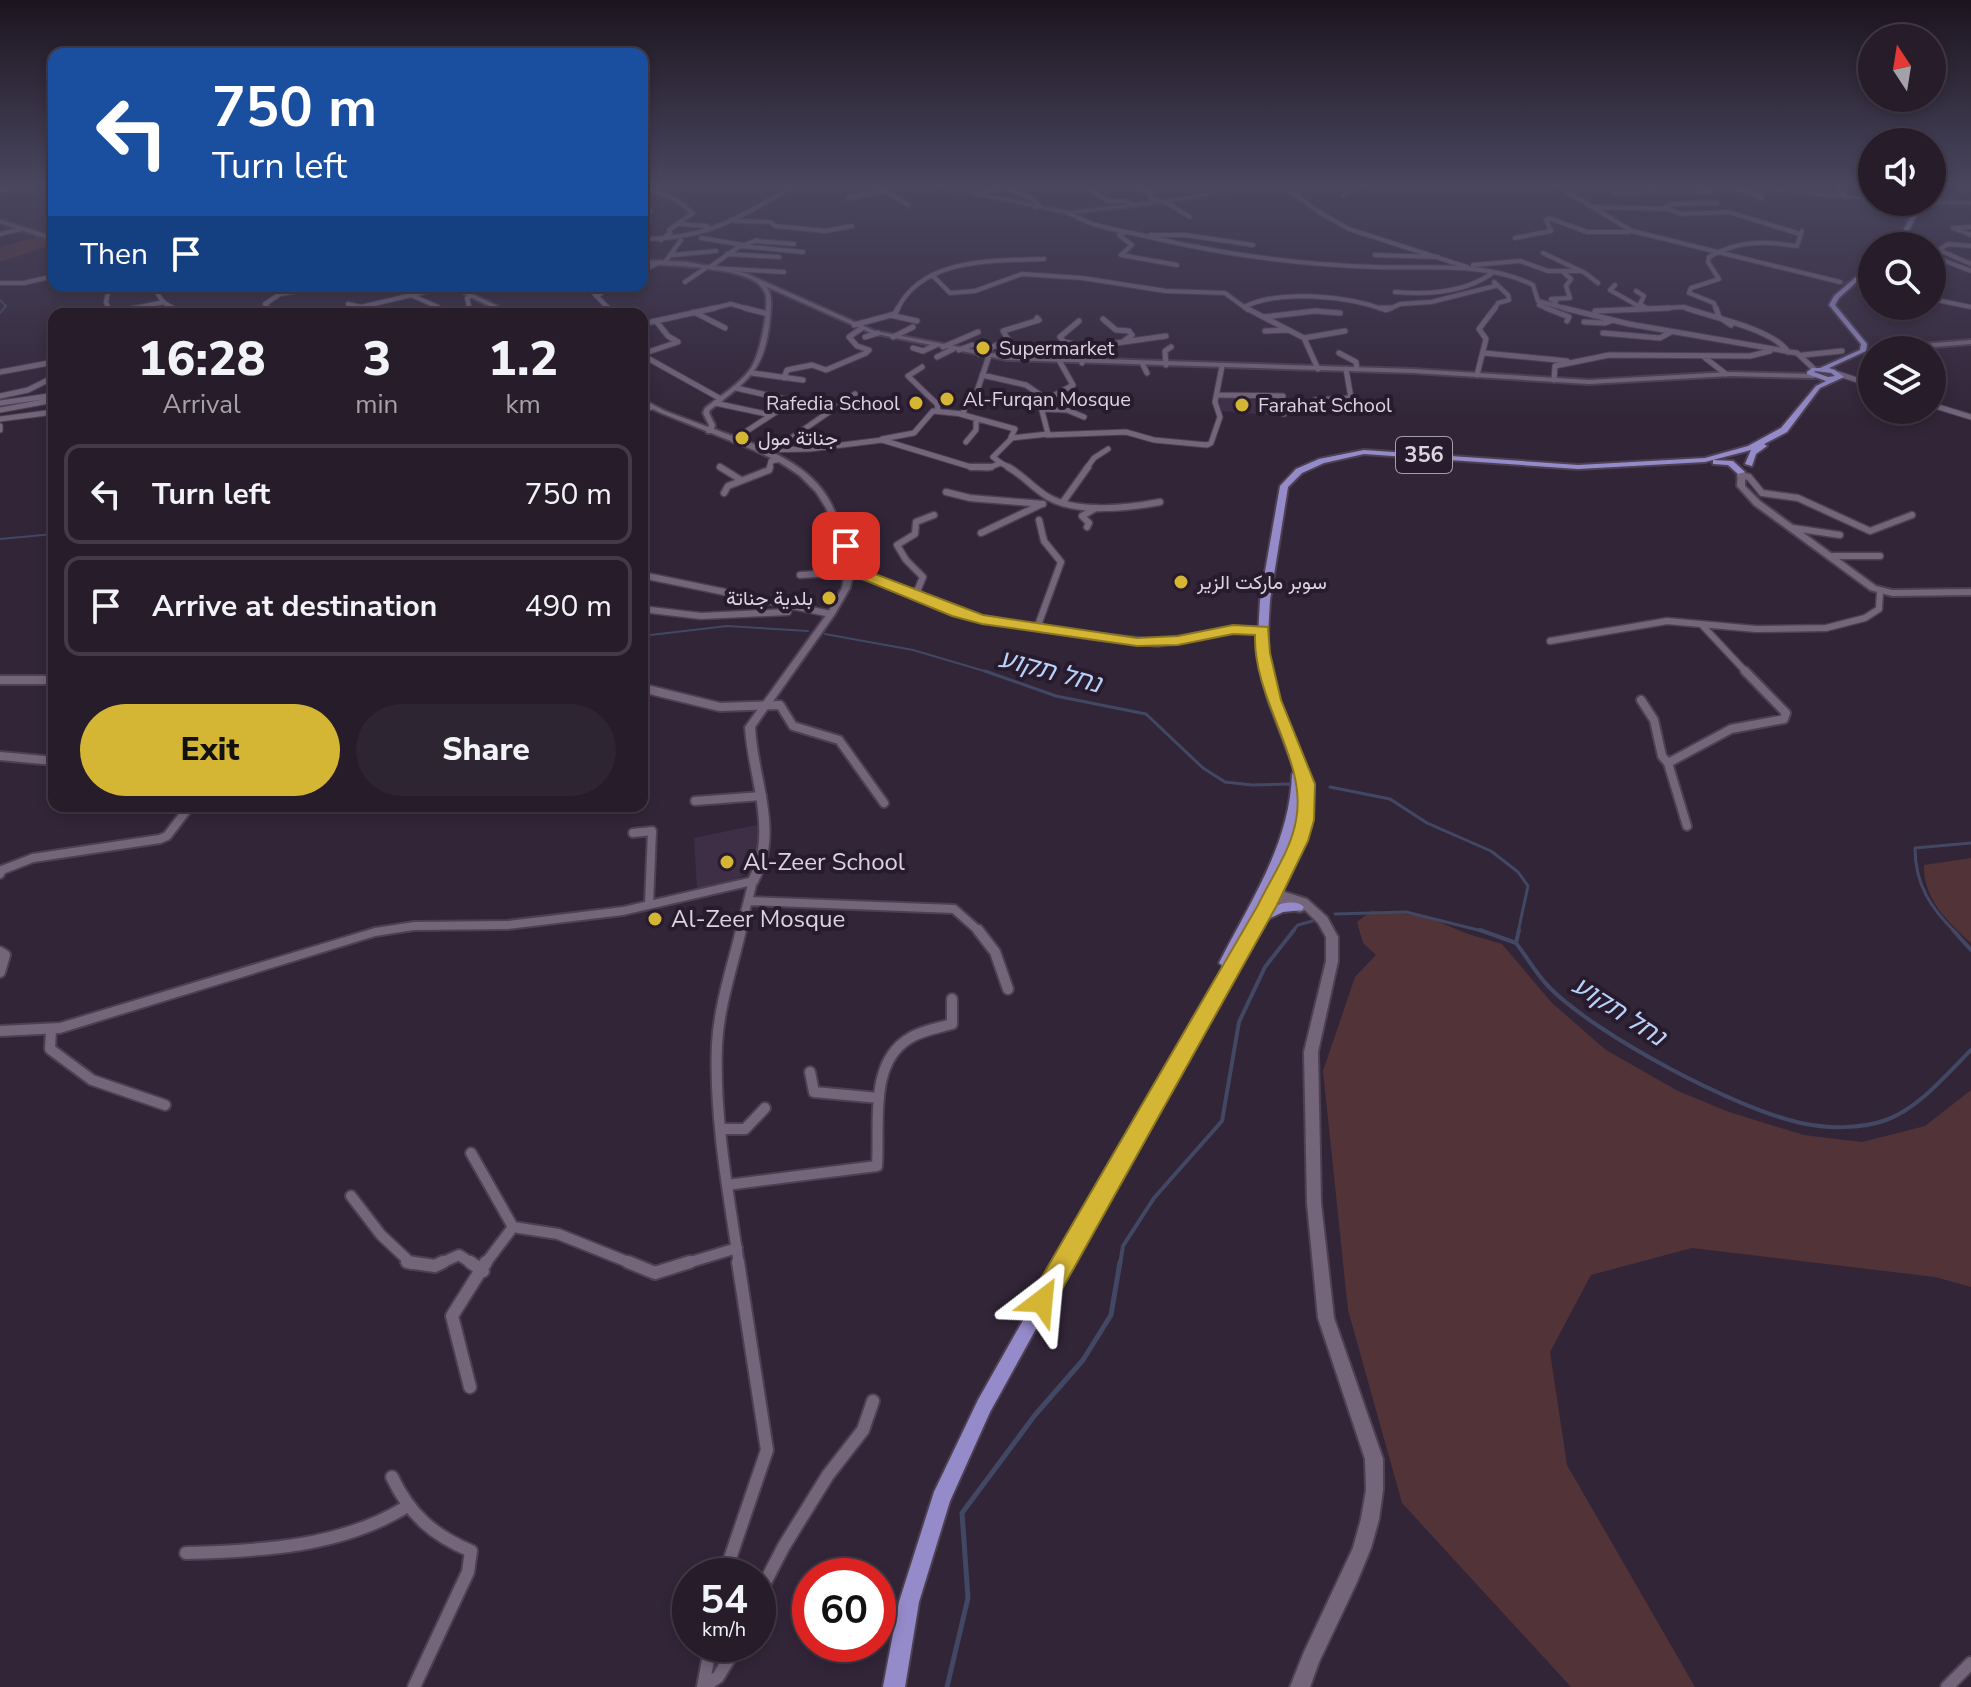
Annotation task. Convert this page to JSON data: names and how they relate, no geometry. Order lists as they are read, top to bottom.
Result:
{
  "streets": {
    "main road": ["356"]
  },
  "water": ["נחל תקוע"],
  "places": [
    "Supermarket",
    "Al-Furqan Mosque",
    "Rafedia School",
    "Farahat School",
    "جناتة مول",
    "سوبر ماركت الزير",
    "بلدية جناتة",
    "Al-Zeer School",
    "Al-Zeer Mosque"
  ],
  "north": "top",
  "page": {
    "turn": ["750 m", "Turn left"],
    "then": "Then",
    "eta": [
      "16:28",
      "Arrival",
      "3",
      "min",
      "1.2",
      "km"
    ],
    "list": [
      {
        "name": "Turn left",
        "value": "750 m"
      },
      {
        "name": "Arrive at destination",
        "value": "490 m"
      }
    ],
    "buttons": ["Exit", "Share"],
    "speed": "54 km/h",
    "limit": "60"
  }
}
